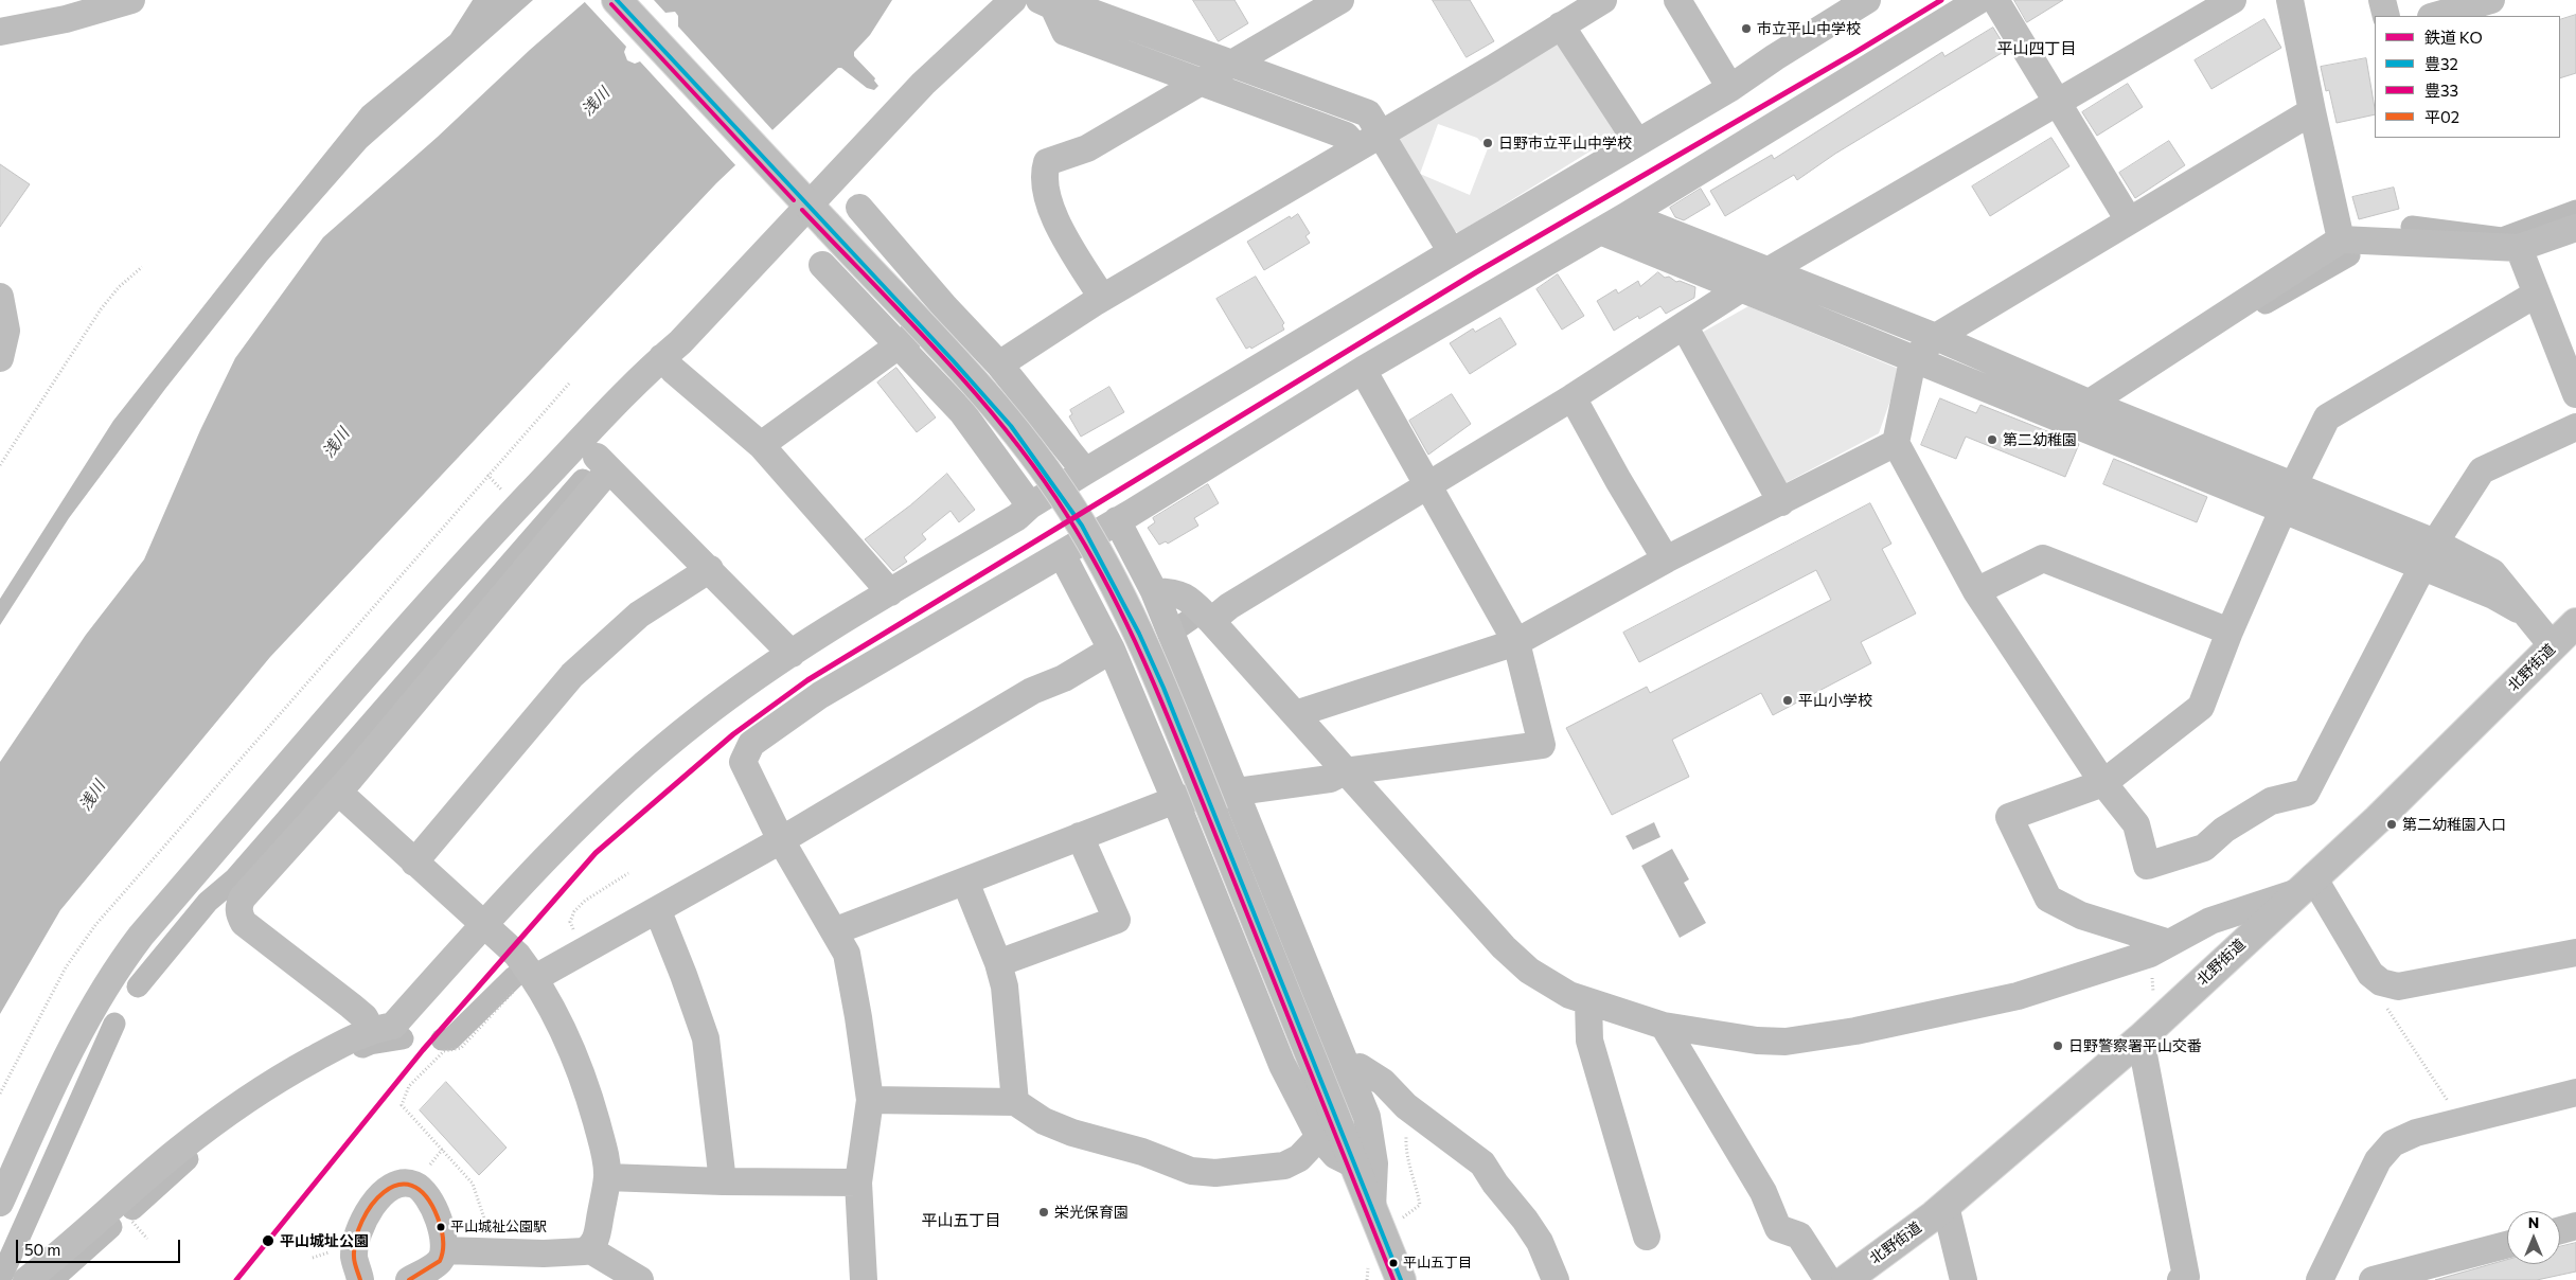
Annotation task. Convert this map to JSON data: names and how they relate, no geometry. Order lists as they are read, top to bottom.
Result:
{
  "streets": {
    "main road": ["北野街道"]
  },
  "districts": ["平山四丁目", "平山五丁目"],
  "water": ["浅川"],
  "places": [
    "市立平山中学校",
    "日野市立平山中学校",
    "第二幼稚園",
    "平山小学校",
    "第二幼稚園入口",
    "日野警察署平山交番",
    "栄光保育園",
    "平山城祉公園駅",
    "平山城址公園",
    "平山五丁目"
  ],
  "lines": [
    "rail line KO",
    "transit line 豊32",
    "transit line 豊33",
    "transit line 平02"
  ],
  "legend": [
    "鉄道 KO",
    "豊32",
    "豊33",
    "平02"
  ],
  "scale_bar": "50 m",
  "north": "top"
}
